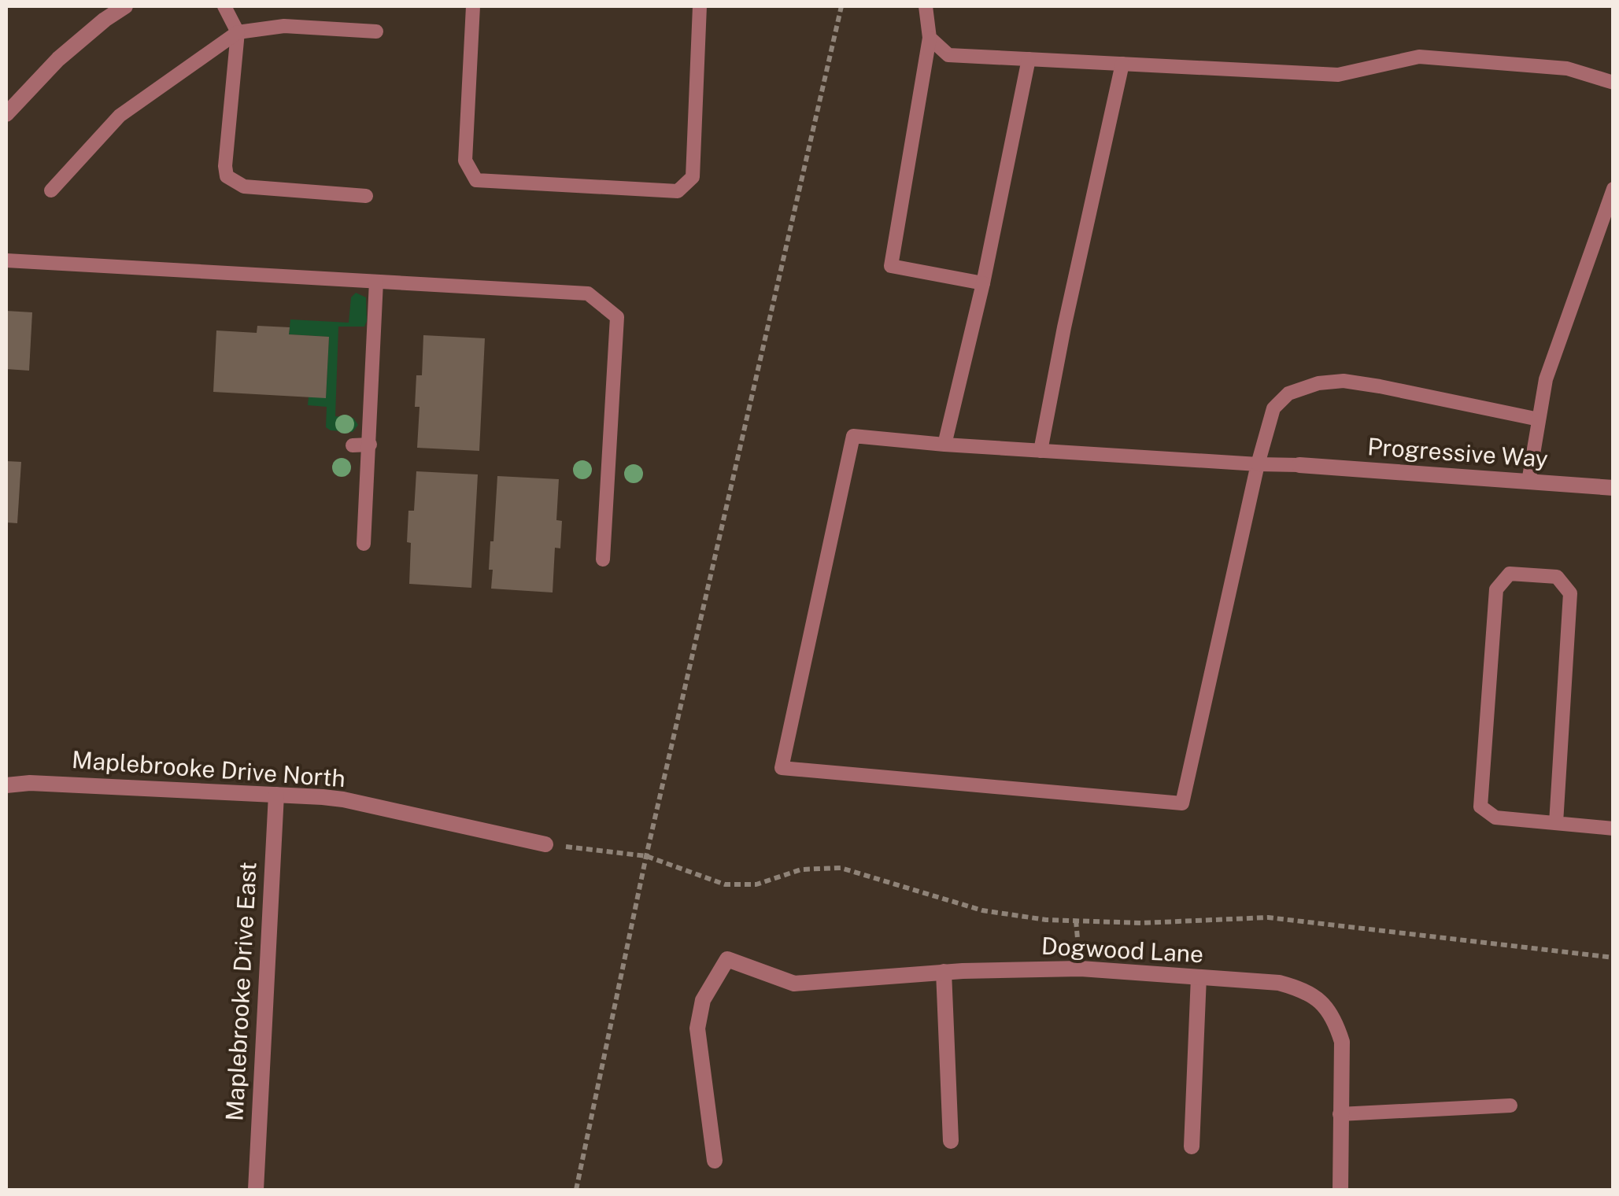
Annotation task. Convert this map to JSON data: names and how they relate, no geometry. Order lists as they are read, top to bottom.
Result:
{
  "streets": {
    "street": [
      "Progressive Way",
      "Maplebrooke Drive North",
      "Dogwood Lane",
      "Maplebrooke Drive East"
    ]
  },
  "crossings": [
    ["Maplebrooke Drive North", "Maplebrooke Drive East"]
  ]
}
